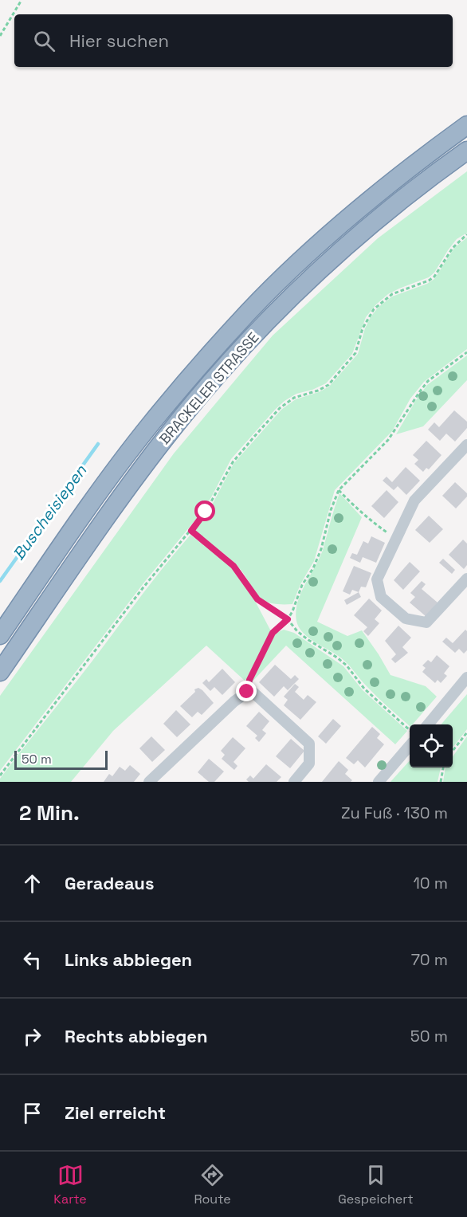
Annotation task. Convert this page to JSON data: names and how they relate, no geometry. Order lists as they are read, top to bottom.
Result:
{
  "streets": {
    "highway": ["BRACKELER STRASSE"]
  },
  "water": ["Buscheisiepen"],
  "scale_bar": "50 m",
  "page": {
    "search": "Hier suchen",
    "scale": "50 m",
    "heading": ["2 Min.", "Zu Fuß · 130 m"],
    "list": [
      ["Geradeaus", "10 m"],
      ["Links abbiegen", "70 m"],
      ["Rechts abbiegen", "50 m"],
      "Ziel erreicht"
    ],
    "nav": ["Karte", "Route", "Gespeichert"]
  }
}
